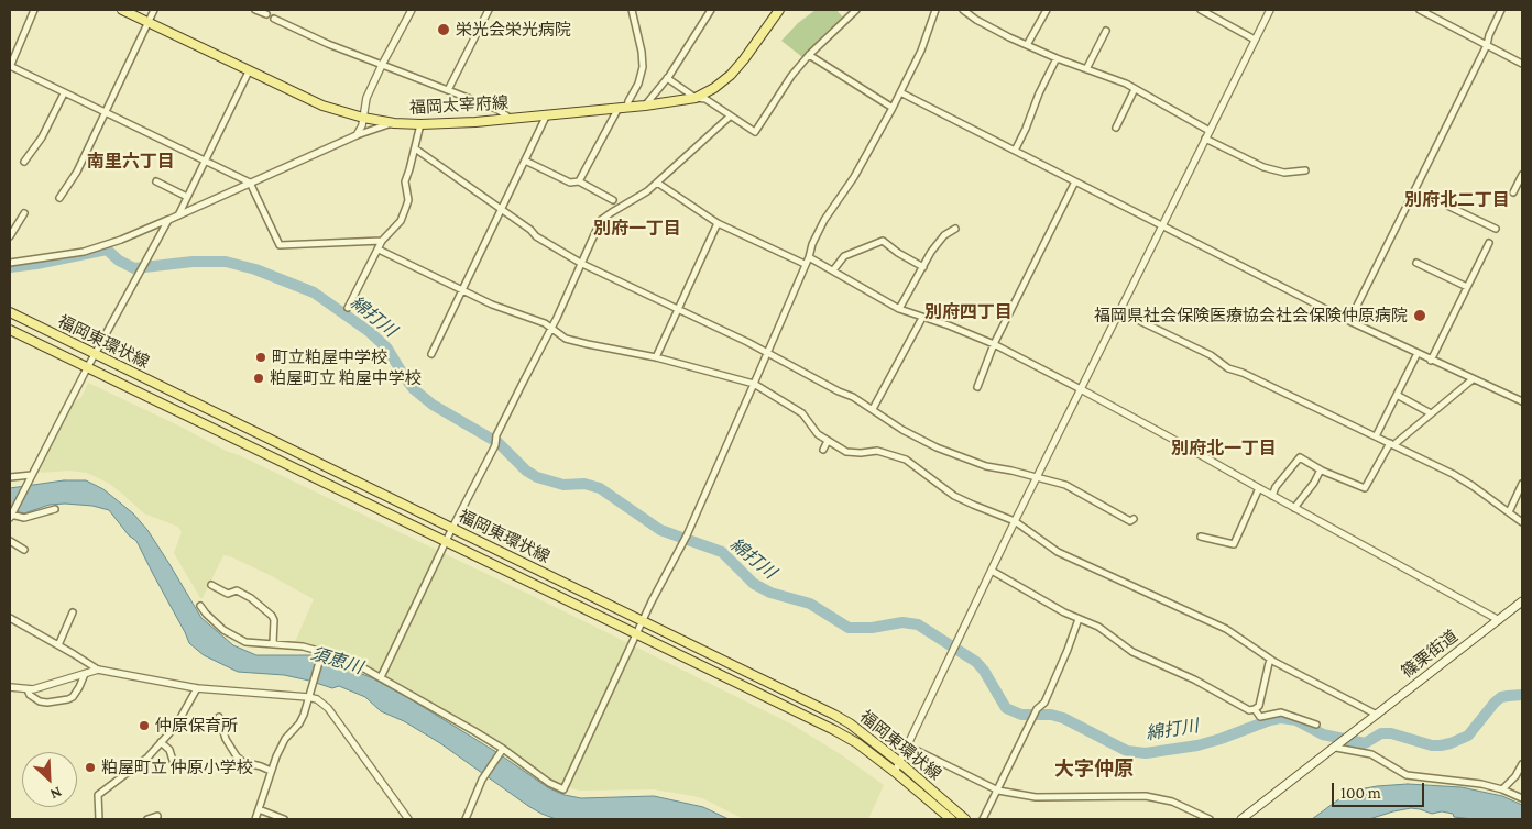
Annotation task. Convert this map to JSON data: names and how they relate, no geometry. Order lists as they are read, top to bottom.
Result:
{
  "streets": {
    "main road": ["福岡太宰府線", "福岡東環状線", "篠栗街道"]
  },
  "districts": [
    "南里六丁目",
    "別府北二丁目",
    "別府一丁目",
    "別府四丁目",
    "別府北一丁目",
    "大字仲原"
  ],
  "water": ["綿打川", "須恵川"],
  "places": [
    "栄光会栄光病院",
    "福岡県社会保険医療協会社会保険仲原病院",
    "町立粕屋中学校",
    "粕屋町立 粕屋中学校",
    "仲原保育所",
    "粕屋町立 仲原小学校"
  ],
  "scale_bar": "100 m",
  "north": "bottom right"
}
